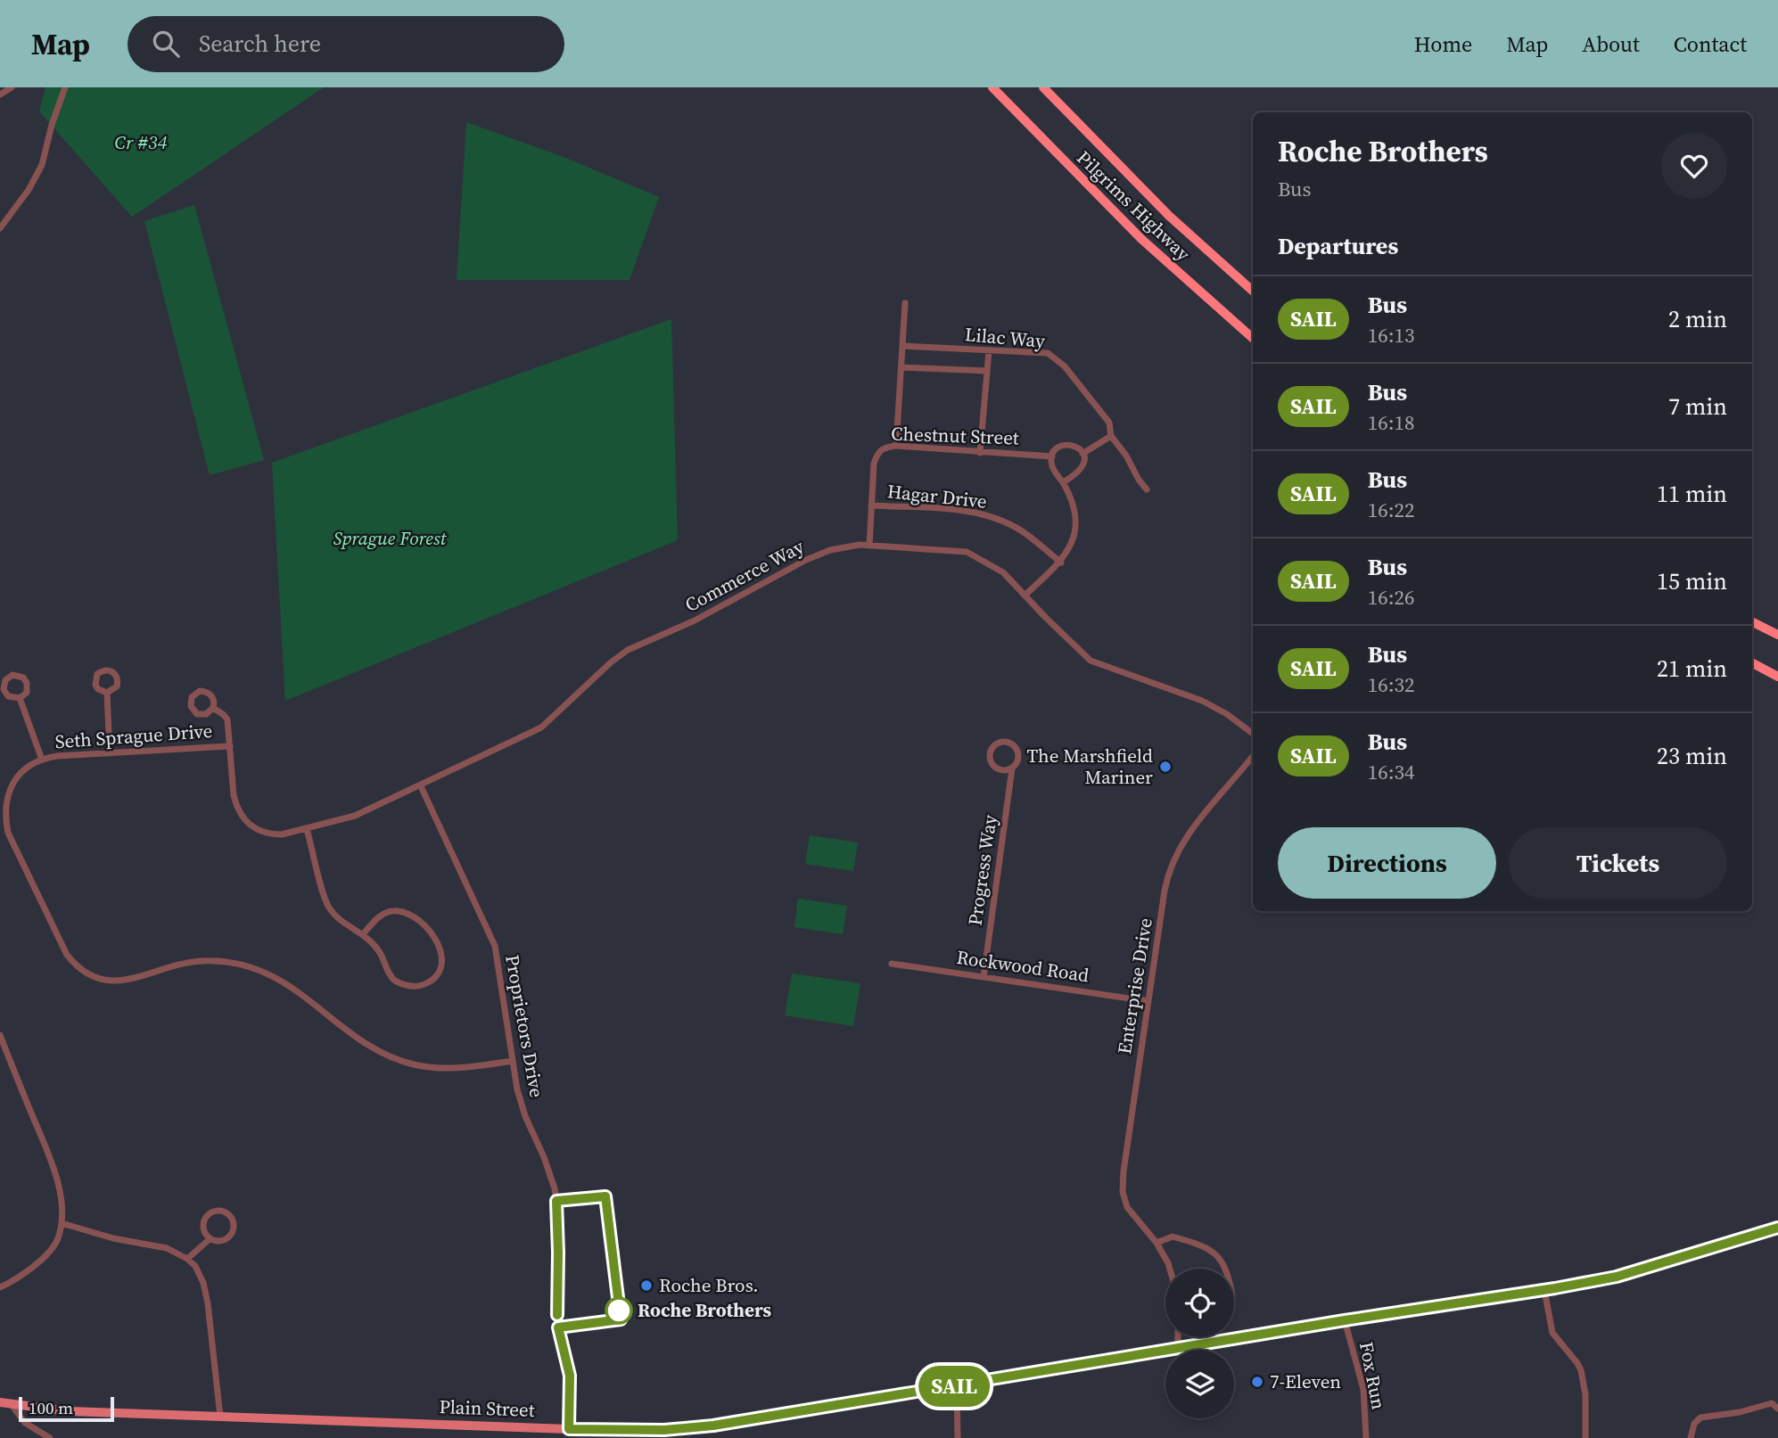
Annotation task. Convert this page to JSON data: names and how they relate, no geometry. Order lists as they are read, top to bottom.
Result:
{
  "streets": {
    "highway": ["Pilgrims Highway"],
    "main road": ["Plain Street"],
    "street": [
      "Lilac Way",
      "Chestnut Street",
      "Hagar Drive",
      "Commerce Way",
      "Seth Sprague Drive",
      "Progress Way",
      "Rockwood Road",
      "Enterprise Drive",
      "Proprietors Drive",
      "Fox Run"
    ]
  },
  "crossings": [
    ["Chestnut Street", "Hagar Drive"],
    ["Chestnut Street", "Commerce Way"],
    ["Commerce Way", "Seth Sprague Drive"],
    ["Commerce Way", "Proprietors Drive"],
    ["Seth Sprague Drive", "Proprietors Drive"],
    ["Progress Way", "Rockwood Road"],
    ["Rockwood Road", "Enterprise Drive"],
    ["Proprietors Drive", "Plain Street"],
    ["Fox Run", "Plain Street"]
  ],
  "parks": ["Cr #34", "Sprague Forest"],
  "places": [
    "The Marshfield Mariner",
    "Roche Bros.",
    "Roche Brothers",
    "7-Eleven"
  ],
  "lines": ["bus line SAIL"],
  "scale_bar": "100 m",
  "page": {
    "header": "Map",
    "search": "Search here",
    "nav": [
      "Home",
      "Map",
      "About",
      "Contact"
    ],
    "on_map": "SAIL",
    "heading": [
      ["Roche Brothers", "Bus"],
      "Departures"
    ],
    "list": [
      {
        "mark": "SAIL",
        "name": "Bus",
        "note": "16:13",
        "value": "2 min"
      },
      {
        "mark": "SAIL",
        "name": "Bus",
        "note": "16:18",
        "value": "7 min"
      },
      {
        "mark": "SAIL",
        "name": "Bus",
        "note": "16:22",
        "value": "11 min"
      },
      {
        "mark": "SAIL",
        "name": "Bus",
        "note": "16:26",
        "value": "15 min"
      },
      {
        "mark": "SAIL",
        "name": "Bus",
        "note": "16:32",
        "value": "21 min"
      },
      {
        "mark": "SAIL",
        "name": "Bus",
        "note": "16:34",
        "value": "23 min"
      }
    ],
    "buttons": ["Directions", "Tickets"],
    "scale": "100 m"
  }
}
